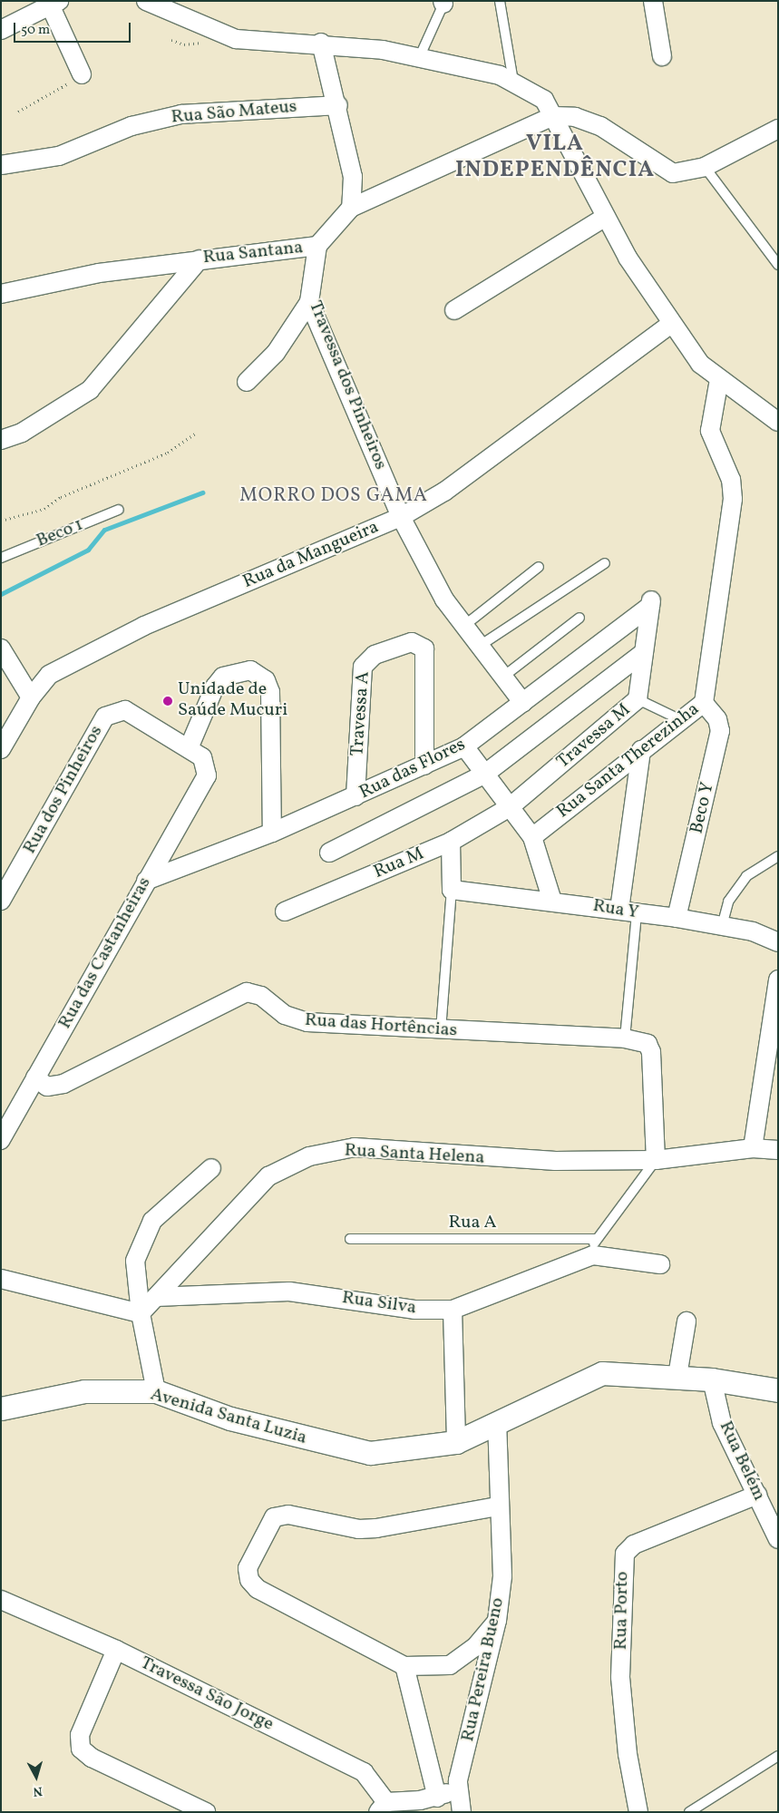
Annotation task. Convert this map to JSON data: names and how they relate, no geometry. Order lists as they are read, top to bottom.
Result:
{
  "streets": {
    "street": [
      "Rua São Mateus",
      "Rua Santana",
      "Travessa dos Pinheiros",
      "Rua da Mangueira",
      "Travessa A",
      "Travessa M",
      "Rua Santa Therezinha",
      "Rua das Flores",
      "Rua dos Pinheiros",
      "Beco Y",
      "Rua M",
      "Rua Y",
      "Rua das Castanheiras",
      "Rua das Hortências",
      "Rua Santa Helena",
      "Rua Silva",
      "Avenida Santa Luzia",
      "Rua Belém",
      "Rua Porto",
      "Rua Pereira Bueno",
      "Travessa São Jorge"
    ],
    "lane": ["Beco 1", "Rua A"]
  },
  "crossings": [
    ["Rua Santana", "Travessa dos Pinheiros"],
    ["Travessa dos Pinheiros", "Rua da Mangueira"],
    ["Travessa dos Pinheiros", "Rua das Flores"],
    ["Travessa A", "Rua das Flores"],
    ["Travessa M", "Rua das Flores"],
    ["Travessa M", "Rua M"],
    ["Rua Santa Therezinha", "Beco Y"],
    ["Rua das Flores", "Rua das Castanheiras"],
    ["Rua dos Pinheiros", "Rua das Castanheiras"],
    ["Beco Y", "Rua Y"],
    ["Rua das Castanheiras", "Rua das Hortências"],
    ["Rua das Hortências", "Rua Santa Helena"],
    ["Rua Santa Helena", "Rua Silva"],
    ["Rua A", "Rua Silva"],
    ["Avenida Santa Luzia", "Rua Belém"],
    ["Avenida Santa Luzia", "Rua Pereira Bueno"],
    ["Rua Belém", "Rua Porto"]
  ],
  "districts": ["VILA INDEPENDÊNCIA", "MORRO DOS GAMA"],
  "places": ["Unidade de Saúde Mucuri"],
  "scale_bar": "50 m",
  "north": "bottom"
}
